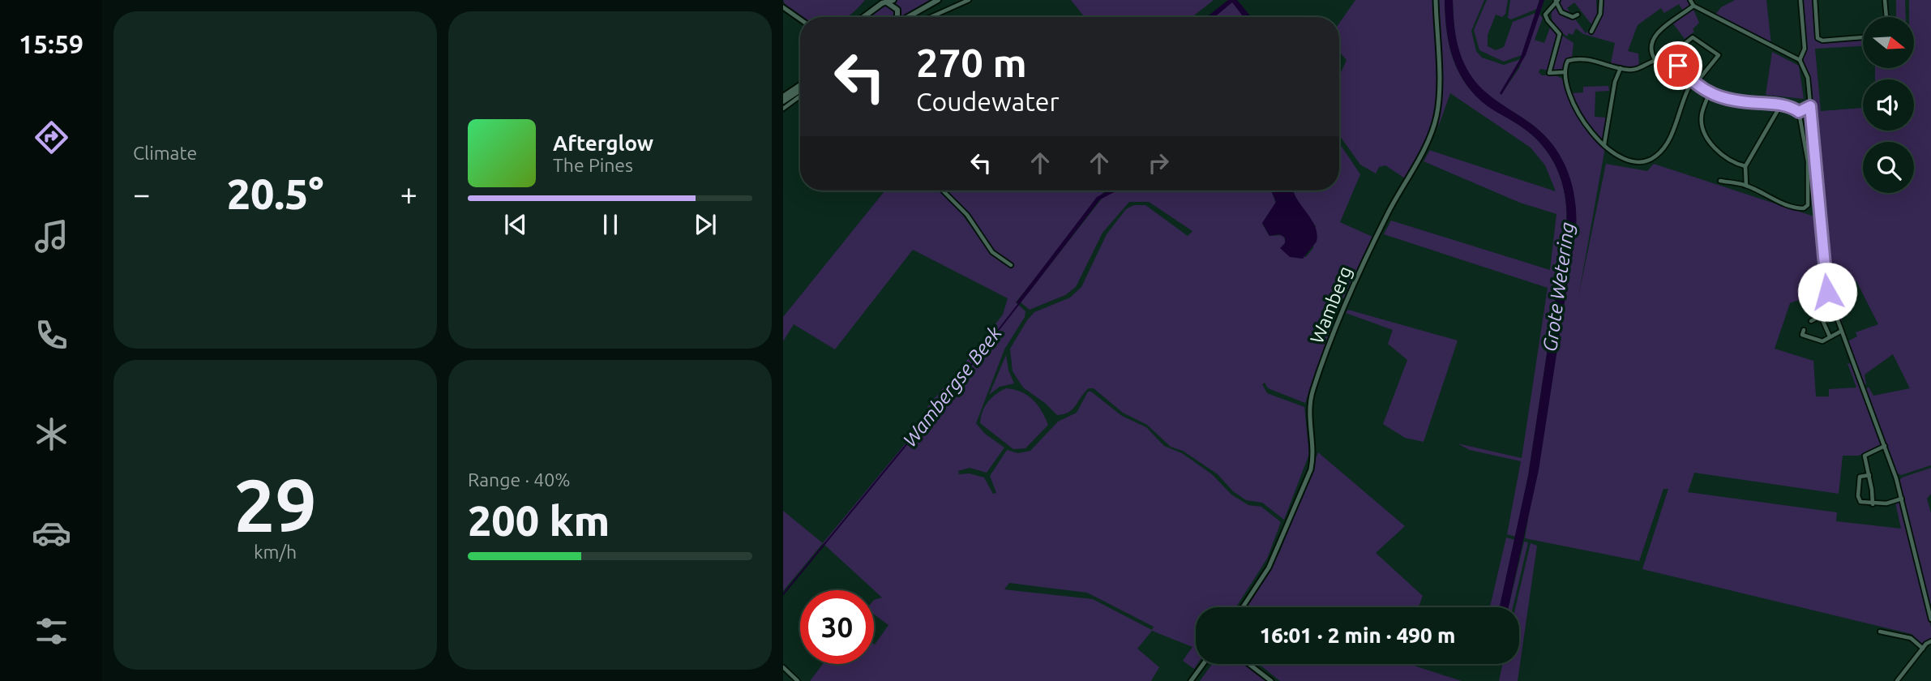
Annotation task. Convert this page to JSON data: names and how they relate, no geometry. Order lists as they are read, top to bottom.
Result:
{
  "streets": {
    "street": ["Wamberg"]
  },
  "water": ["Grote Wetering", "Wambergse Beek"],
  "north": "right",
  "page": {
    "tabs": "15:59",
    "tile": [
      "Climate",
      ["29", "km/h"],
      ["Range · 40%", "200 km"]
    ],
    "turn": ["270 m", "Coudewater"],
    "song": ["Afterglow", "The Pines"],
    "heat": ["−", "20.5°", "+"],
    "limit": "30",
    "trip": "16:01 · 2 min · 490 m"
  }
}
